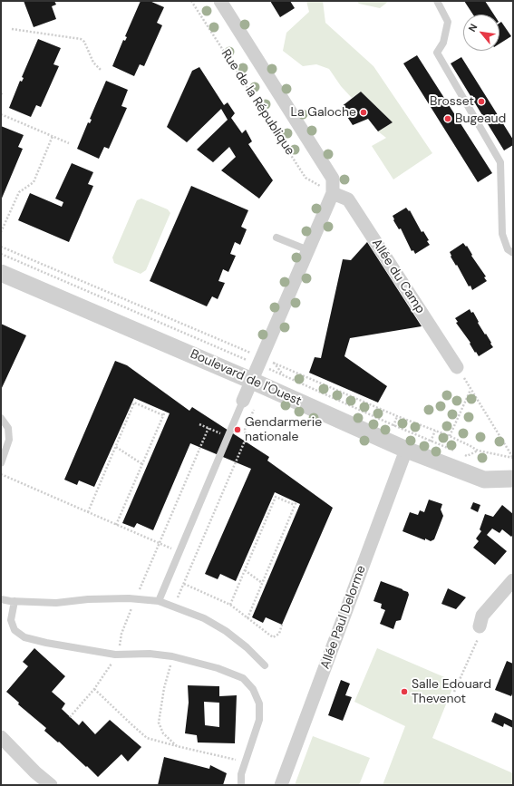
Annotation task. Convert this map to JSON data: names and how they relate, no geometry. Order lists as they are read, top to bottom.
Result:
{
  "streets": {
    "street": [
      "Rue de la République",
      "Allée du Camp",
      "Boulevard de l'Ouest",
      "Allée Paul Delorme"
    ]
  },
  "crossings": [
    ["Rue de la République", "Allée du Camp"],
    ["Rue de la République", "Boulevard de l'Ouest"],
    ["Boulevard de l'Ouest", "Allée Paul Delorme"]
  ],
  "places": [
    "Brosset",
    "La Galoche",
    "Bugeaud",
    "Gendarmerie nationale",
    "Salle Edouard Thevenot"
  ],
  "north": "top left"
}
